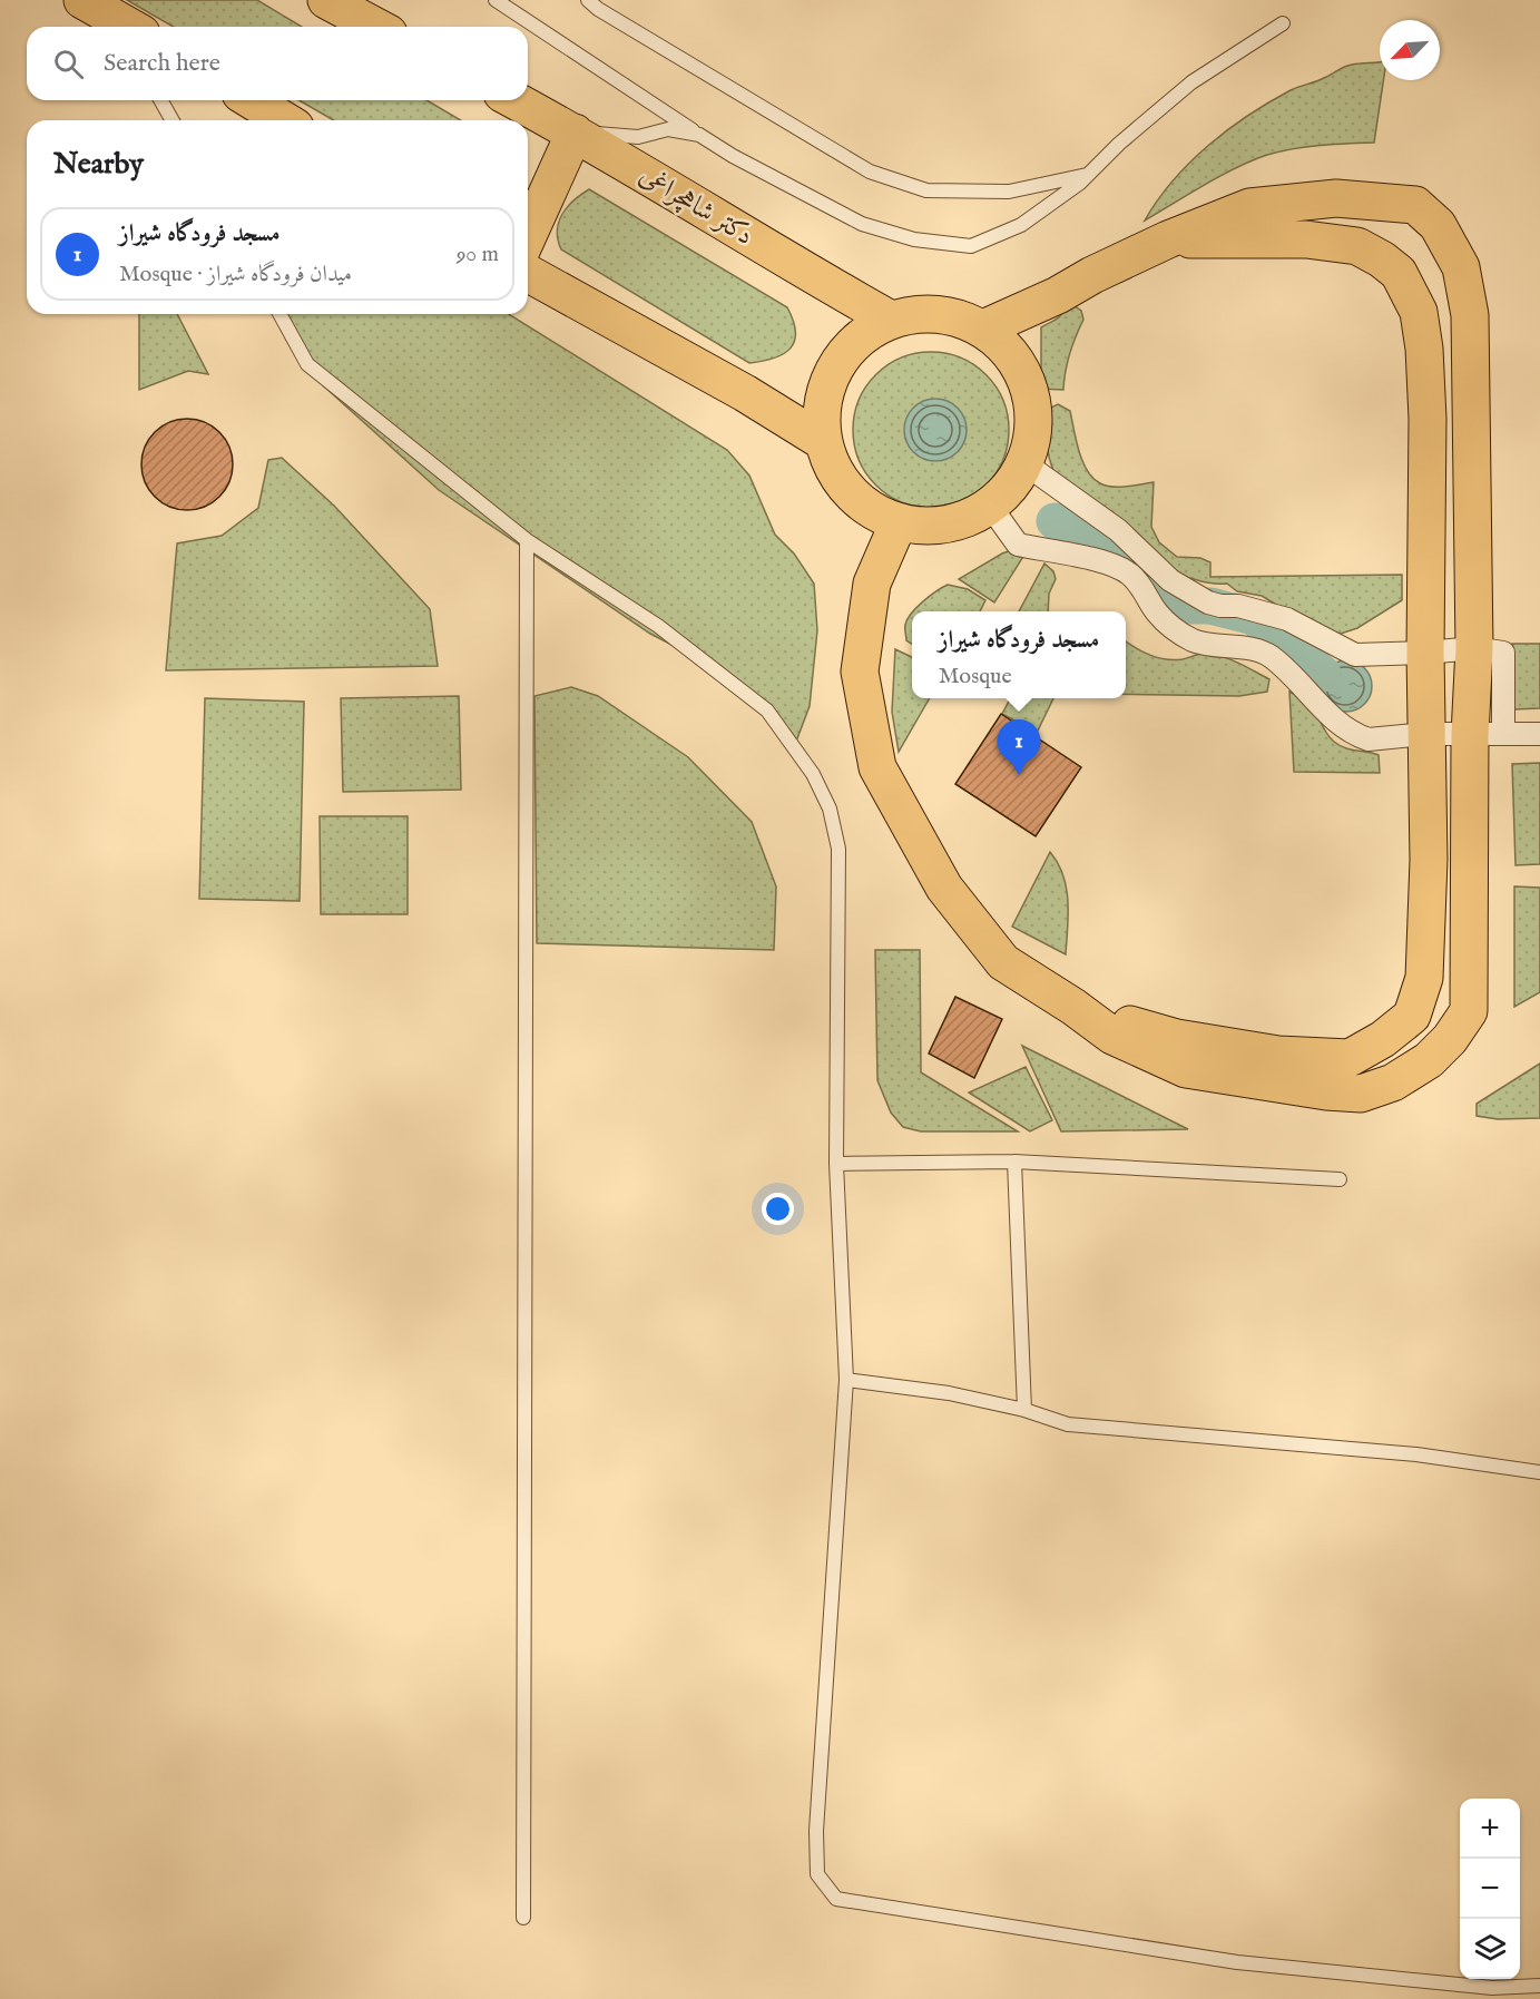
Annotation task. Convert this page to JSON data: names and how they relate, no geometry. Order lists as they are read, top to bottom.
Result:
{
  "streets": {
    "main road": ["دکتر شاهچراغی"]
  },
  "north": "bottom left",
  "page": {
    "search": "Search here",
    "heading": "Nearby",
    "list": [
      {
        "mark": "1",
        "name": "مسجد فرودگاه شیراز",
        "note": "Mosque · میدان فرودگاه شیراز",
        "value": "90 m"
      }
    ],
    "popup": ["مسجد فرودگاه شیراز", "Mosque"],
    "pins": "1",
    "map_buttons": ["+", "−"]
  }
}
